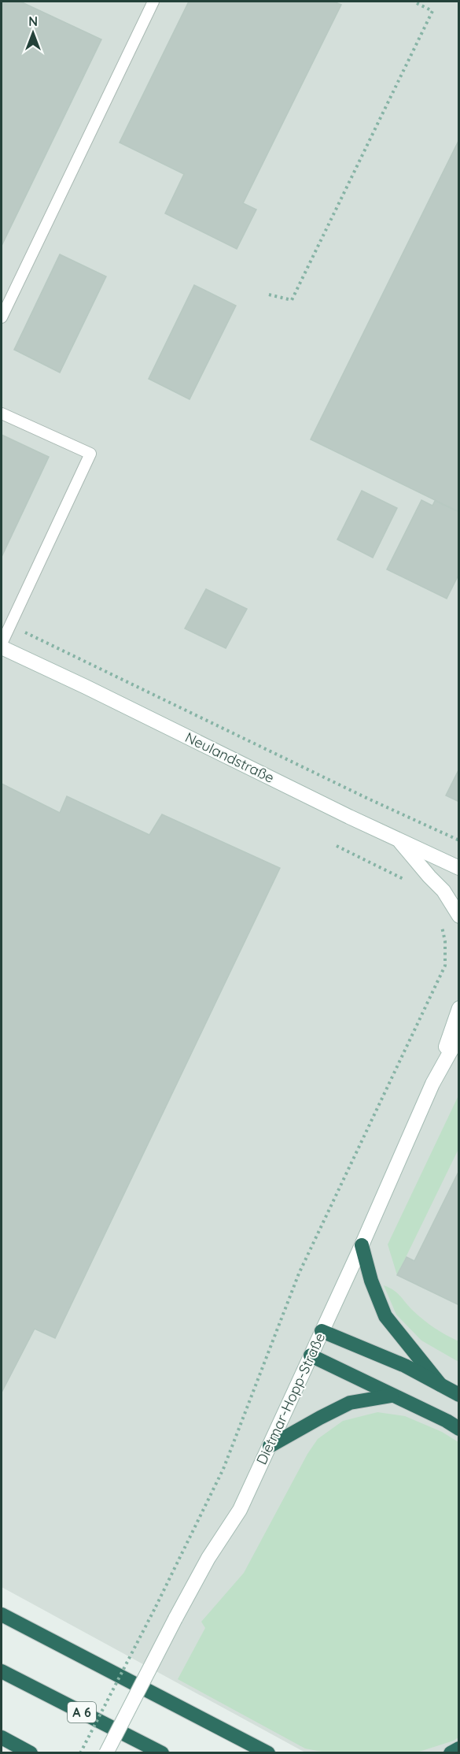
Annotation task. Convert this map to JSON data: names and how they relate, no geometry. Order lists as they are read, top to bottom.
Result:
{
  "streets": {
    "highway": ["A 6"],
    "street": ["Neulandstraße", "Dietmar-Hopp-Straße"]
  },
  "north": "top"
}
